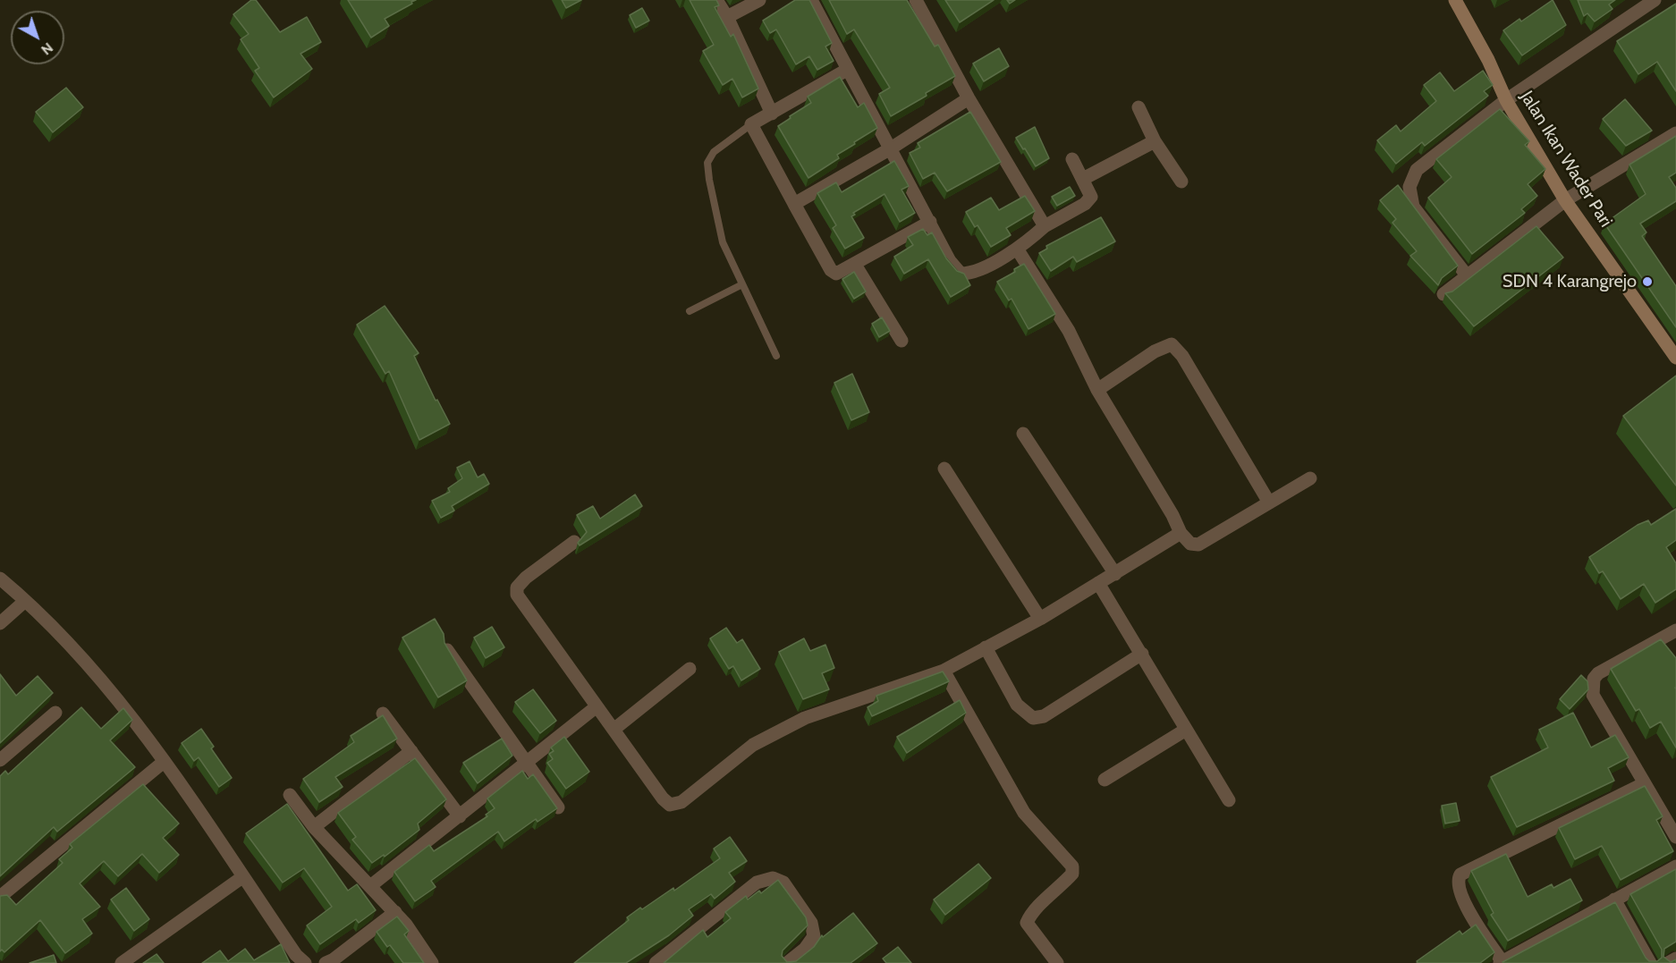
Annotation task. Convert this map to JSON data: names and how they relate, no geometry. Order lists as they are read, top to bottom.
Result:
{
  "streets": {
    "street": ["Jalan Ikan Wader Pari"]
  },
  "places": ["SDN 4 Karangrejo"],
  "north": "bottom right"
}
